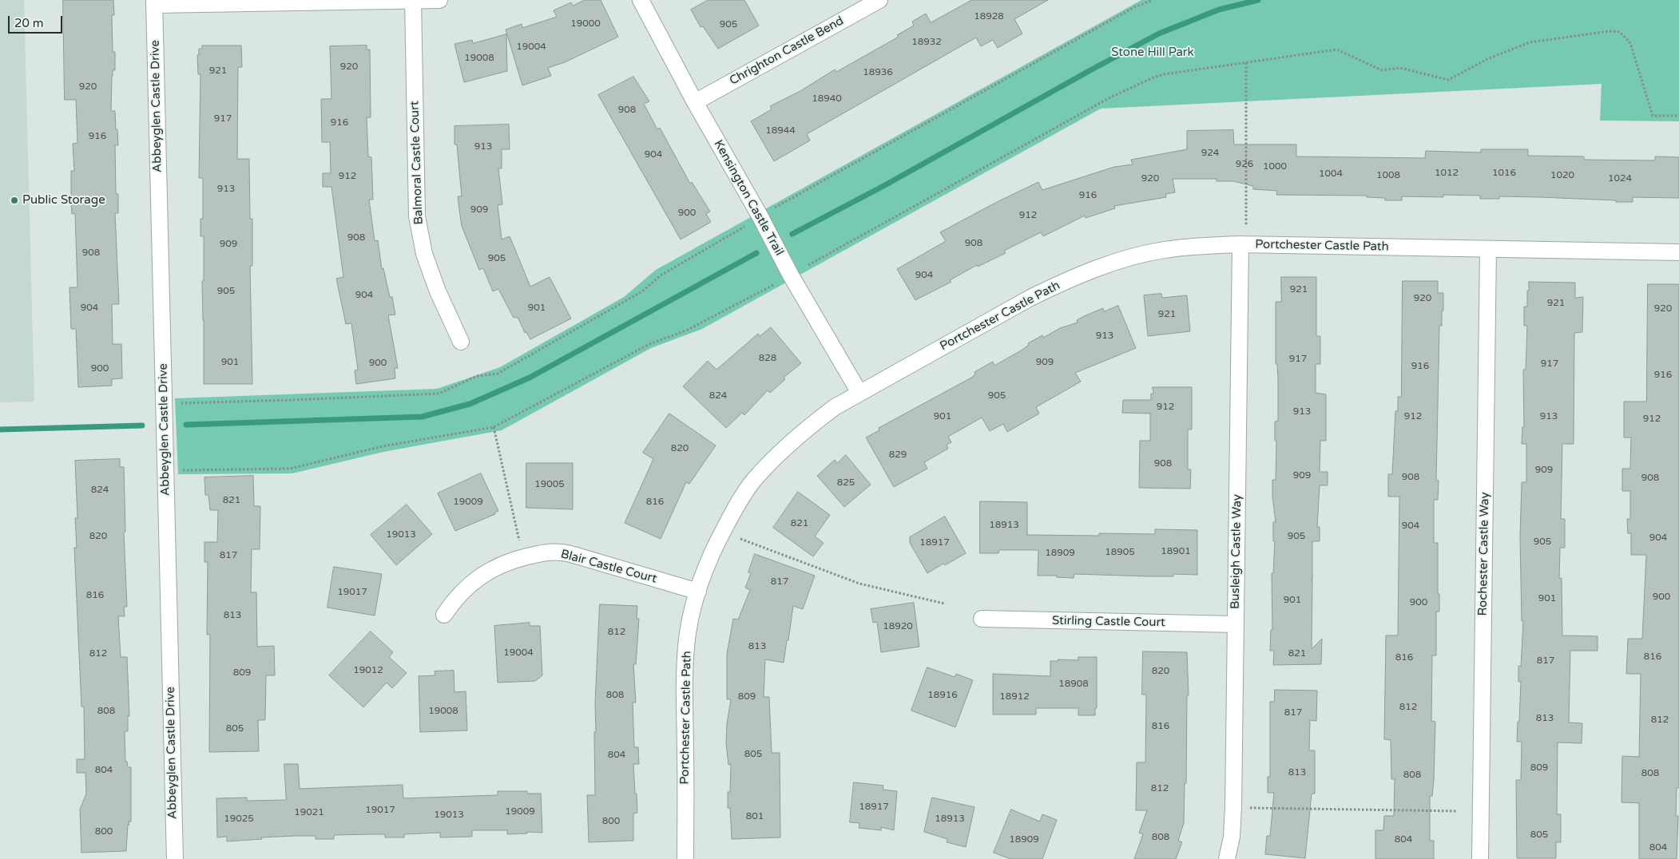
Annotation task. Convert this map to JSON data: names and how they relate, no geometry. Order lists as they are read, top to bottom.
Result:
{
  "streets": {
    "street": [
      "Chrighton Castle Bend",
      "Abbeyglen Castle Drive",
      "Balmoral Castle Court",
      "Kensington Castle Trail",
      "Portchester Castle Path",
      "Busleigh Castle Way",
      "Rochester Castle Way",
      "Blair Castle Court",
      "Stirling Castle Court"
    ]
  },
  "crossings": [
    ["Chrighton Castle Bend", "Kensington Castle Trail"],
    ["Kensington Castle Trail", "Portchester Castle Path"],
    ["Portchester Castle Path", "Busleigh Castle Way"],
    ["Portchester Castle Path", "Rochester Castle Way"],
    ["Portchester Castle Path", "Blair Castle Court"],
    ["Busleigh Castle Way", "Stirling Castle Court"]
  ],
  "parks": ["Stone Hill Park"],
  "places": ["Public Storage"],
  "house_numbers": [
    "18928",
    "19000",
    "905",
    "18932",
    "19004",
    "19008",
    "920",
    "921",
    "18936",
    "920",
    "18940",
    "908",
    "917",
    "916",
    "18944",
    "916",
    "913",
    "924",
    "904",
    "926",
    "1000",
    "1012",
    "1016",
    "1004",
    "1008",
    "1020",
    "912",
    "920",
    "1024",
    "913",
    "916",
    "909",
    "900",
    "912",
    "908",
    "908",
    "909",
    "908",
    "905",
    "904",
    "921",
    "905",
    "904",
    "920",
    "921",
    "904",
    "901",
    "920",
    "921",
    "913",
    "828",
    "917",
    "901",
    "909",
    "900",
    "917",
    "916",
    "900",
    "916",
    "824",
    "905",
    "912",
    "913",
    "901",
    "912",
    "913",
    "912",
    "820",
    "829",
    "908",
    "909",
    "909",
    "908",
    "908",
    "825",
    "19005",
    "824",
    "821",
    "19009",
    "816",
    "821",
    "18913",
    "904",
    "19013",
    "820",
    "905",
    "904",
    "905",
    "18917",
    "18901",
    "18905",
    "18909",
    "817",
    "817",
    "19017",
    "816",
    "900",
    "901",
    "901",
    "900",
    "813",
    "18920",
    "812",
    "813",
    "19004",
    "812",
    "821",
    "816",
    "816",
    "817",
    "19012",
    "820",
    "809",
    "18908",
    "808",
    "18916",
    "809",
    "18912",
    "812",
    "808",
    "19008",
    "817",
    "813",
    "812",
    "816",
    "805",
    "805",
    "804",
    "809",
    "804",
    "813",
    "808",
    "808",
    "812",
    "18917",
    "19017",
    "19009",
    "19021",
    "19013",
    "801",
    "19025",
    "18913",
    "800",
    "800",
    "805",
    "808",
    "18909",
    "804",
    "804"
  ],
  "scale_bar": "20 m"
}
